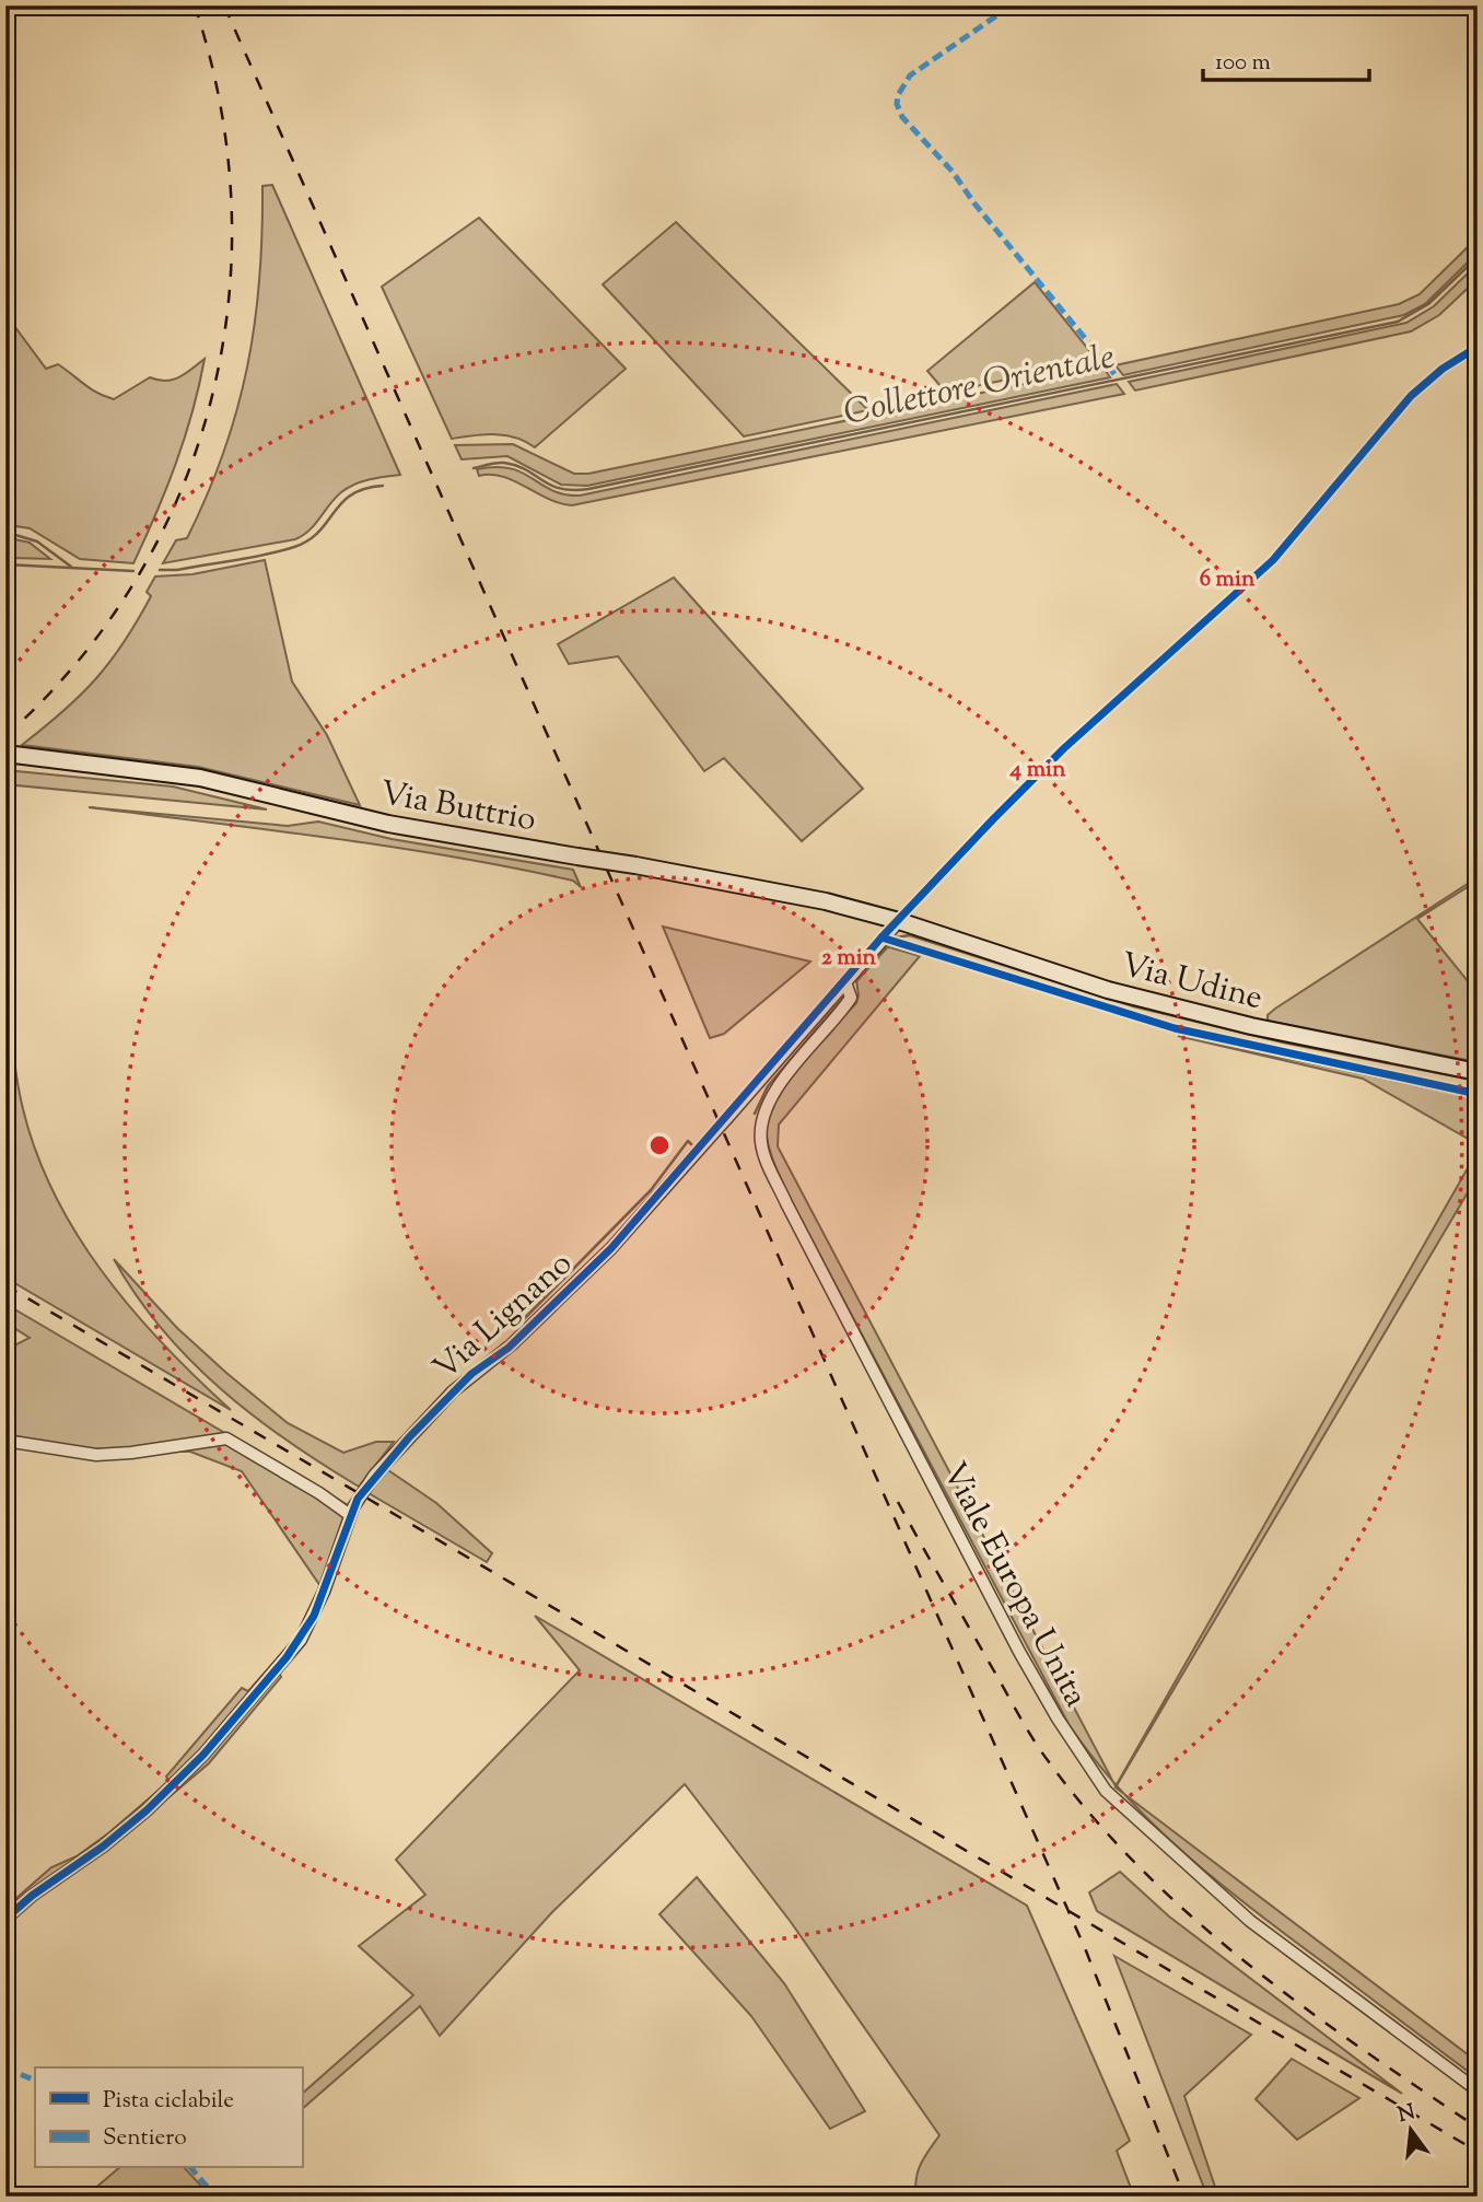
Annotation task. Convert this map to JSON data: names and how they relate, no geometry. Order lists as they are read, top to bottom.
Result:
{
  "streets": {
    "street": [
      "Via Buttrio",
      "Via Udine",
      "Via Lignano",
      "Viale Europa Unita"
    ]
  },
  "crossings": [
    ["Via Buttrio", "Via Udine"],
    ["Via Buttrio", "Via Lignano"],
    ["Via Udine", "Via Lignano"],
    ["Via Lignano", "Viale Europa Unita"]
  ],
  "water": ["Collettore Orientale"],
  "legend": ["Pista ciclabile", "Sentiero"],
  "scale_bar": "100 m",
  "north": "top",
  "rings": ["6 min", "4 min", "2 min"]
}
